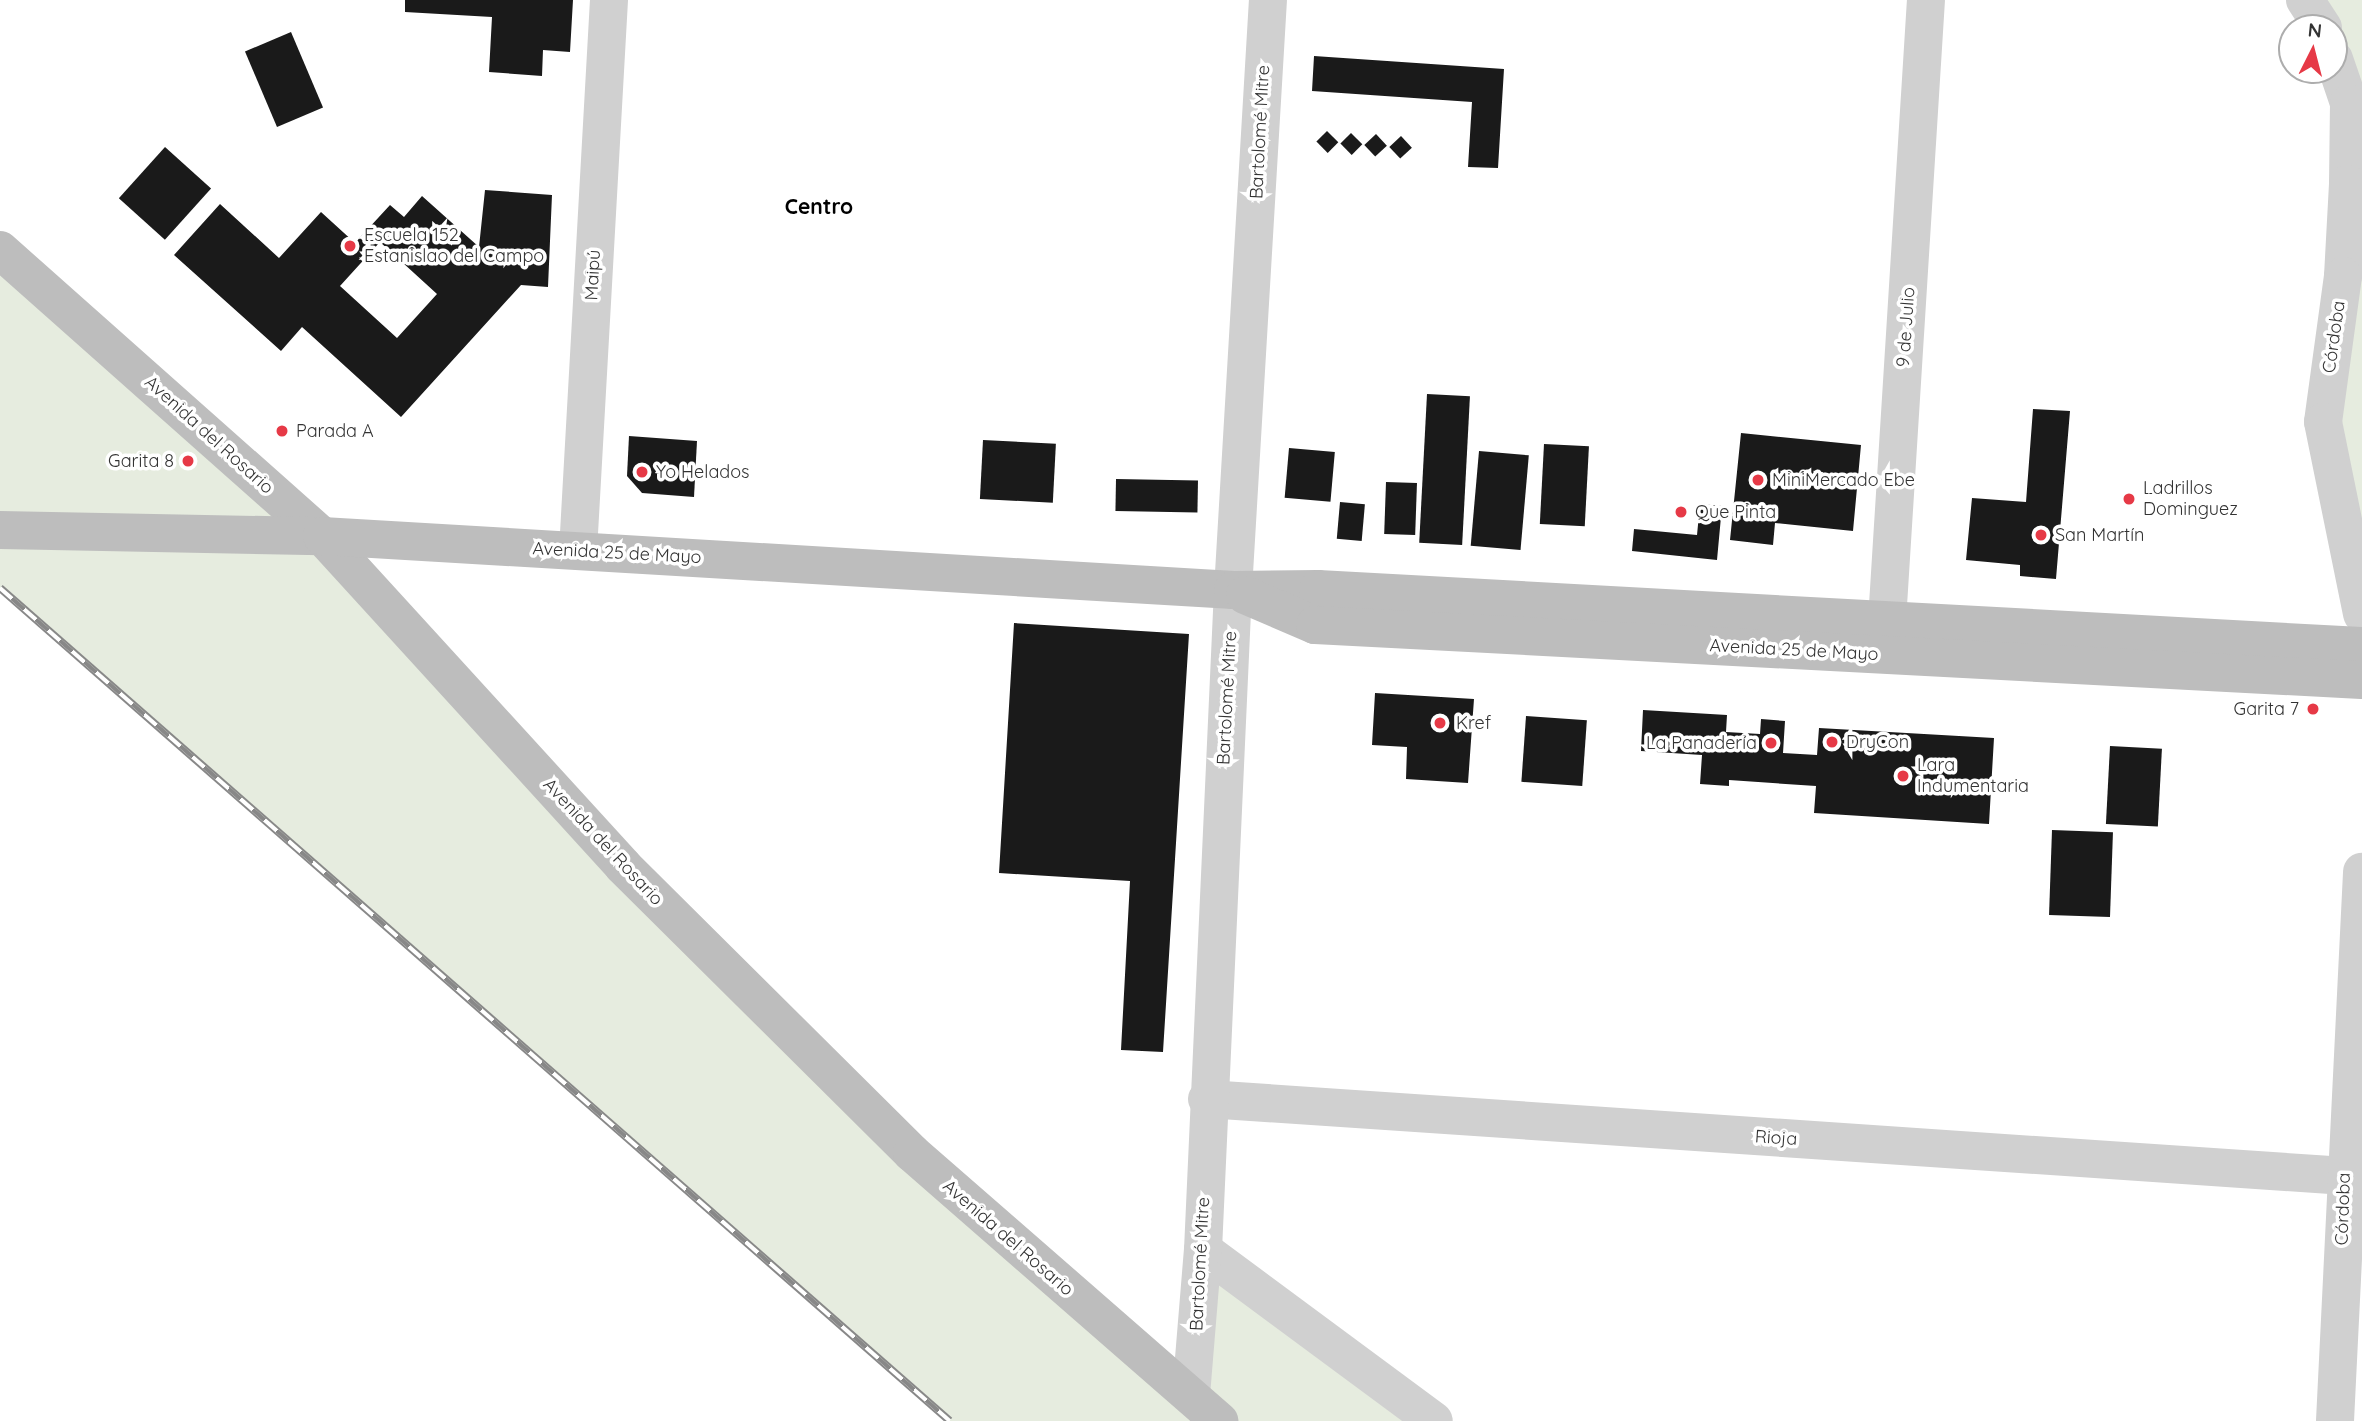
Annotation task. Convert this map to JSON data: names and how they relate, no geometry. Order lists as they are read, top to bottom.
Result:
{
  "streets": {
    "main road": ["Avenida del Rosario", "Avenida 25 de Mayo"],
    "street": [
      "Bartolomé Mitre",
      "Maipú",
      "9 de Julio",
      "Córdoba",
      "Rioja"
    ]
  },
  "crossings": [
    ["Bartolomé Mitre", "Avenida del Rosario"],
    ["Bartolomé Mitre", "Avenida 25 de Mayo"],
    ["Bartolomé Mitre", "Rioja"],
    ["Maipú", "Avenida 25 de Mayo"],
    ["9 de Julio", "Avenida 25 de Mayo"],
    ["Córdoba", "Rioja"],
    ["Avenida del Rosario", "Avenida 25 de Mayo"]
  ],
  "districts": ["Centro"],
  "places": [
    "Escuela 152 Estanislao del Campo",
    "Parada A",
    "Garita 8",
    "Yo Helados",
    "MiniMercado Ebe",
    "Ladrillos Dominguez",
    "Que Pinta",
    "San Martín",
    "Garita 7",
    "Kref",
    "DryCon",
    "La Panadería",
    "Lara Indumentaria"
  ],
  "north": "top"
}
